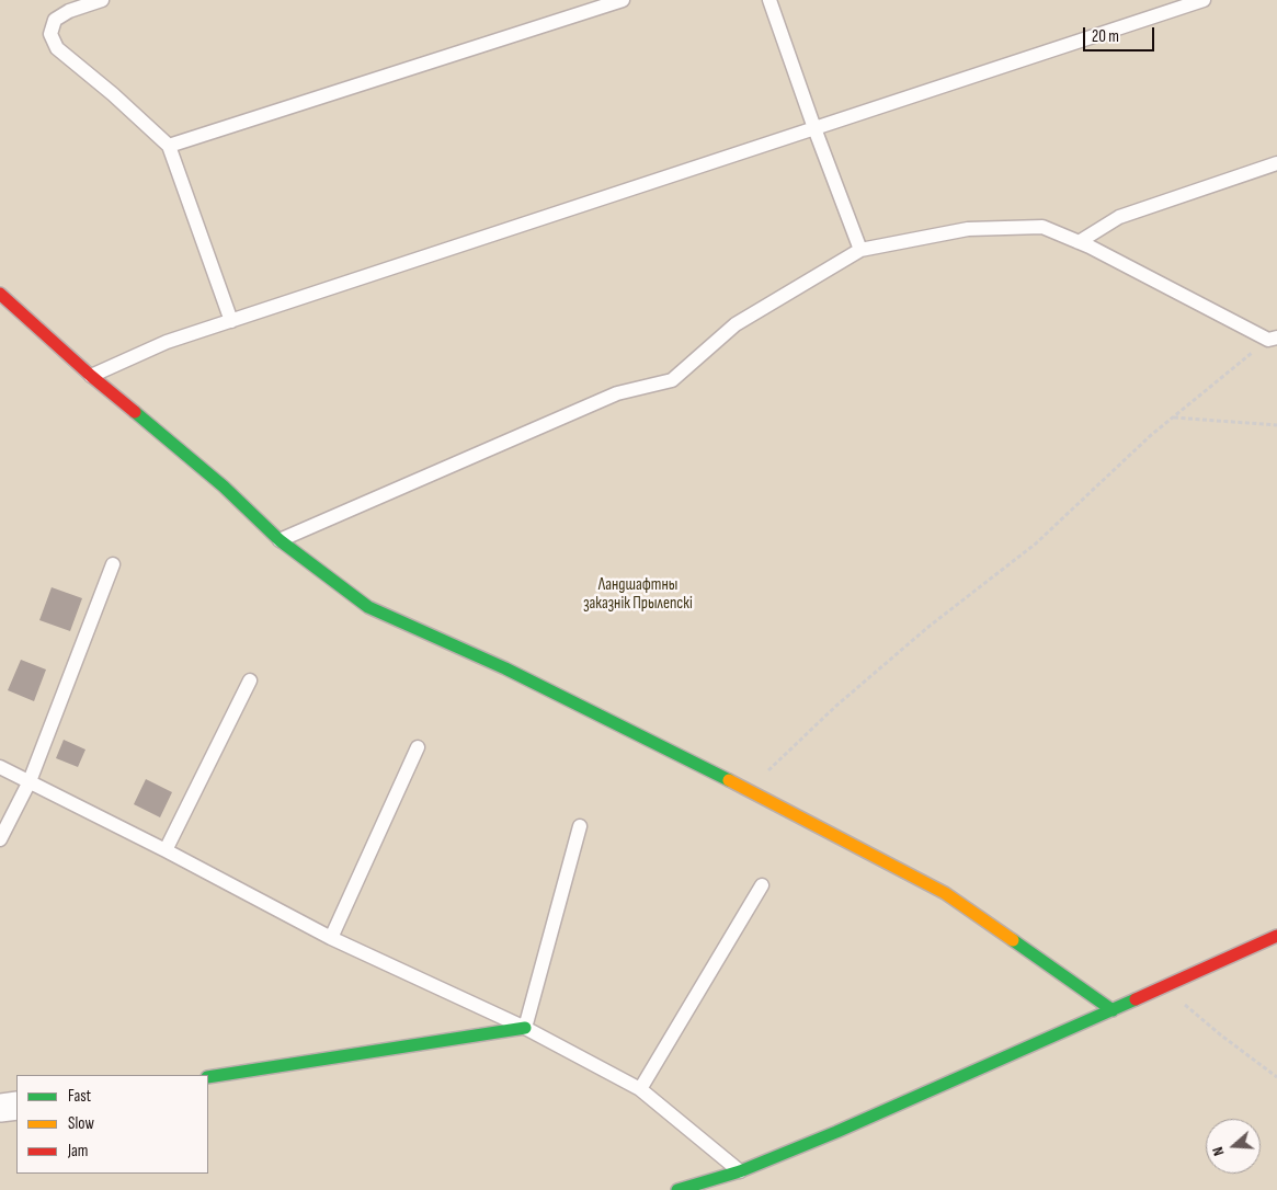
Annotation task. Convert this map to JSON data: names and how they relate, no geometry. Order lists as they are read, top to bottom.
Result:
{
  "parks": ["Ландшафтны заказнік Прылепскі"],
  "legend": ["Fast", "Slow", "Jam"],
  "scale_bar": "20 m",
  "north": "left"
}
